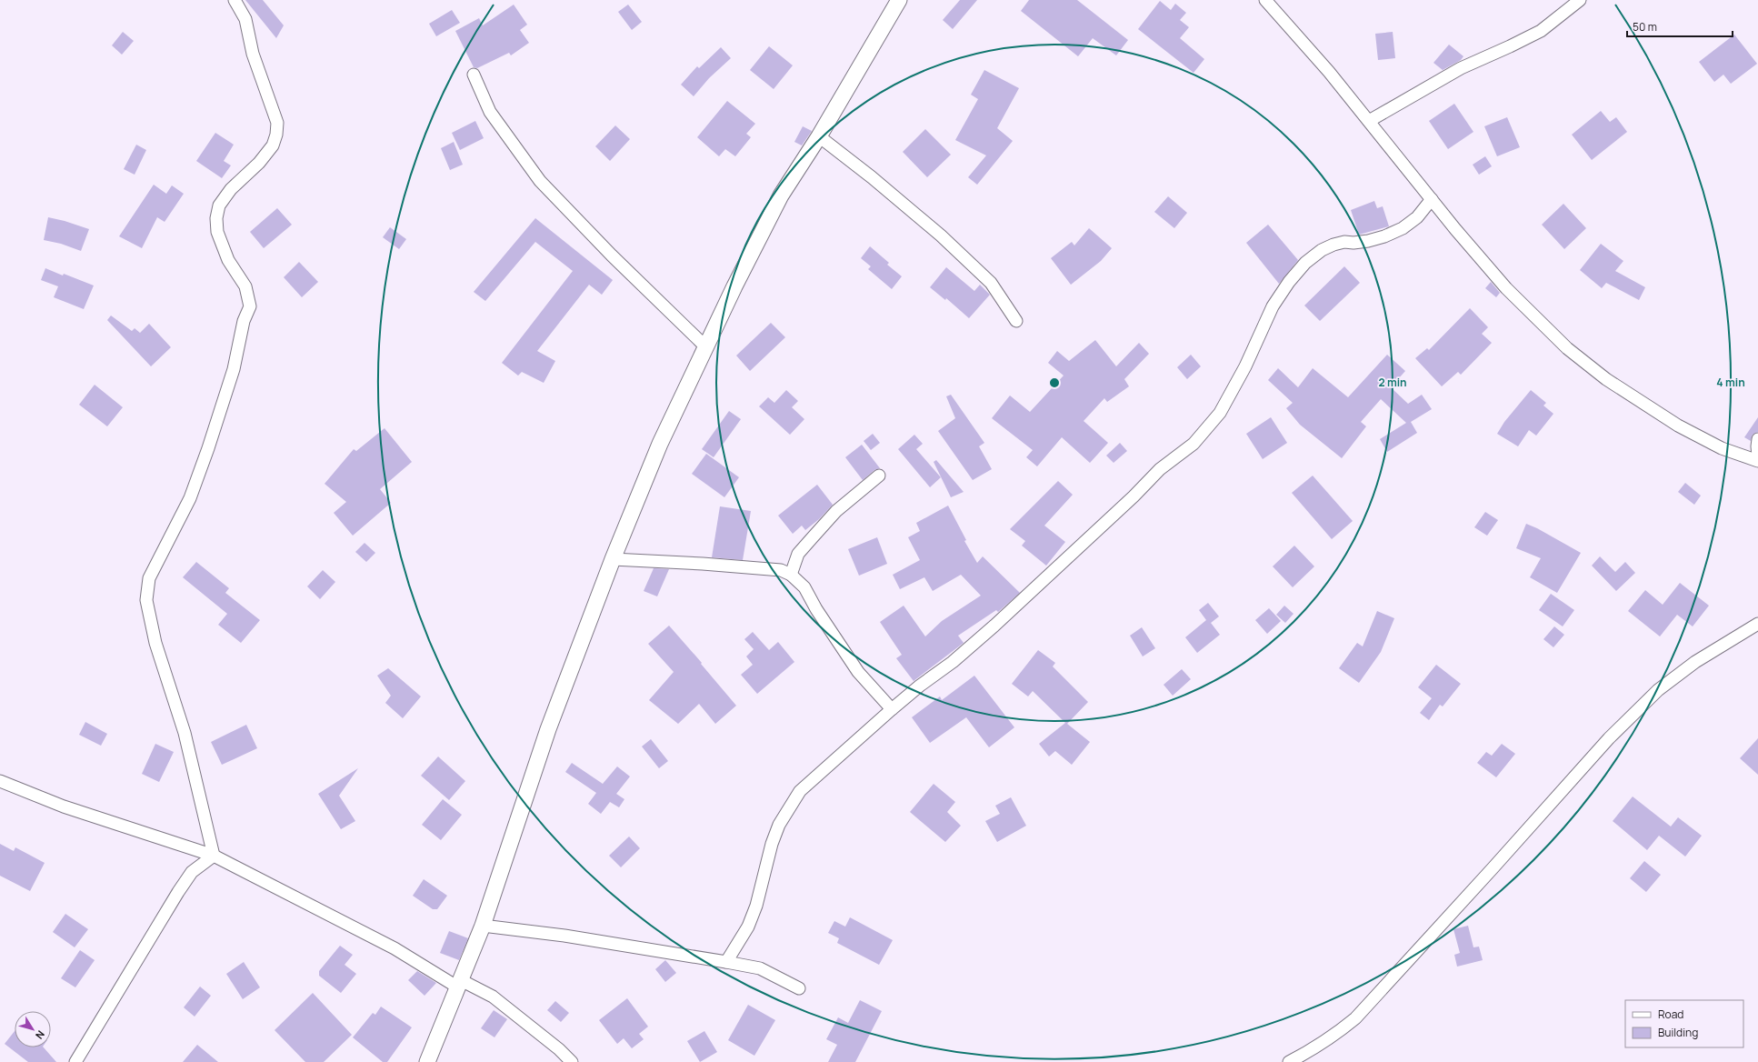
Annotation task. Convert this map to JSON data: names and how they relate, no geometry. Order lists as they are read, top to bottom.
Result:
{
  "legend": ["Road", "Building"],
  "scale_bar": "50 m",
  "north": "bottom right",
  "rings": ["2 min", "4 min"]
}
